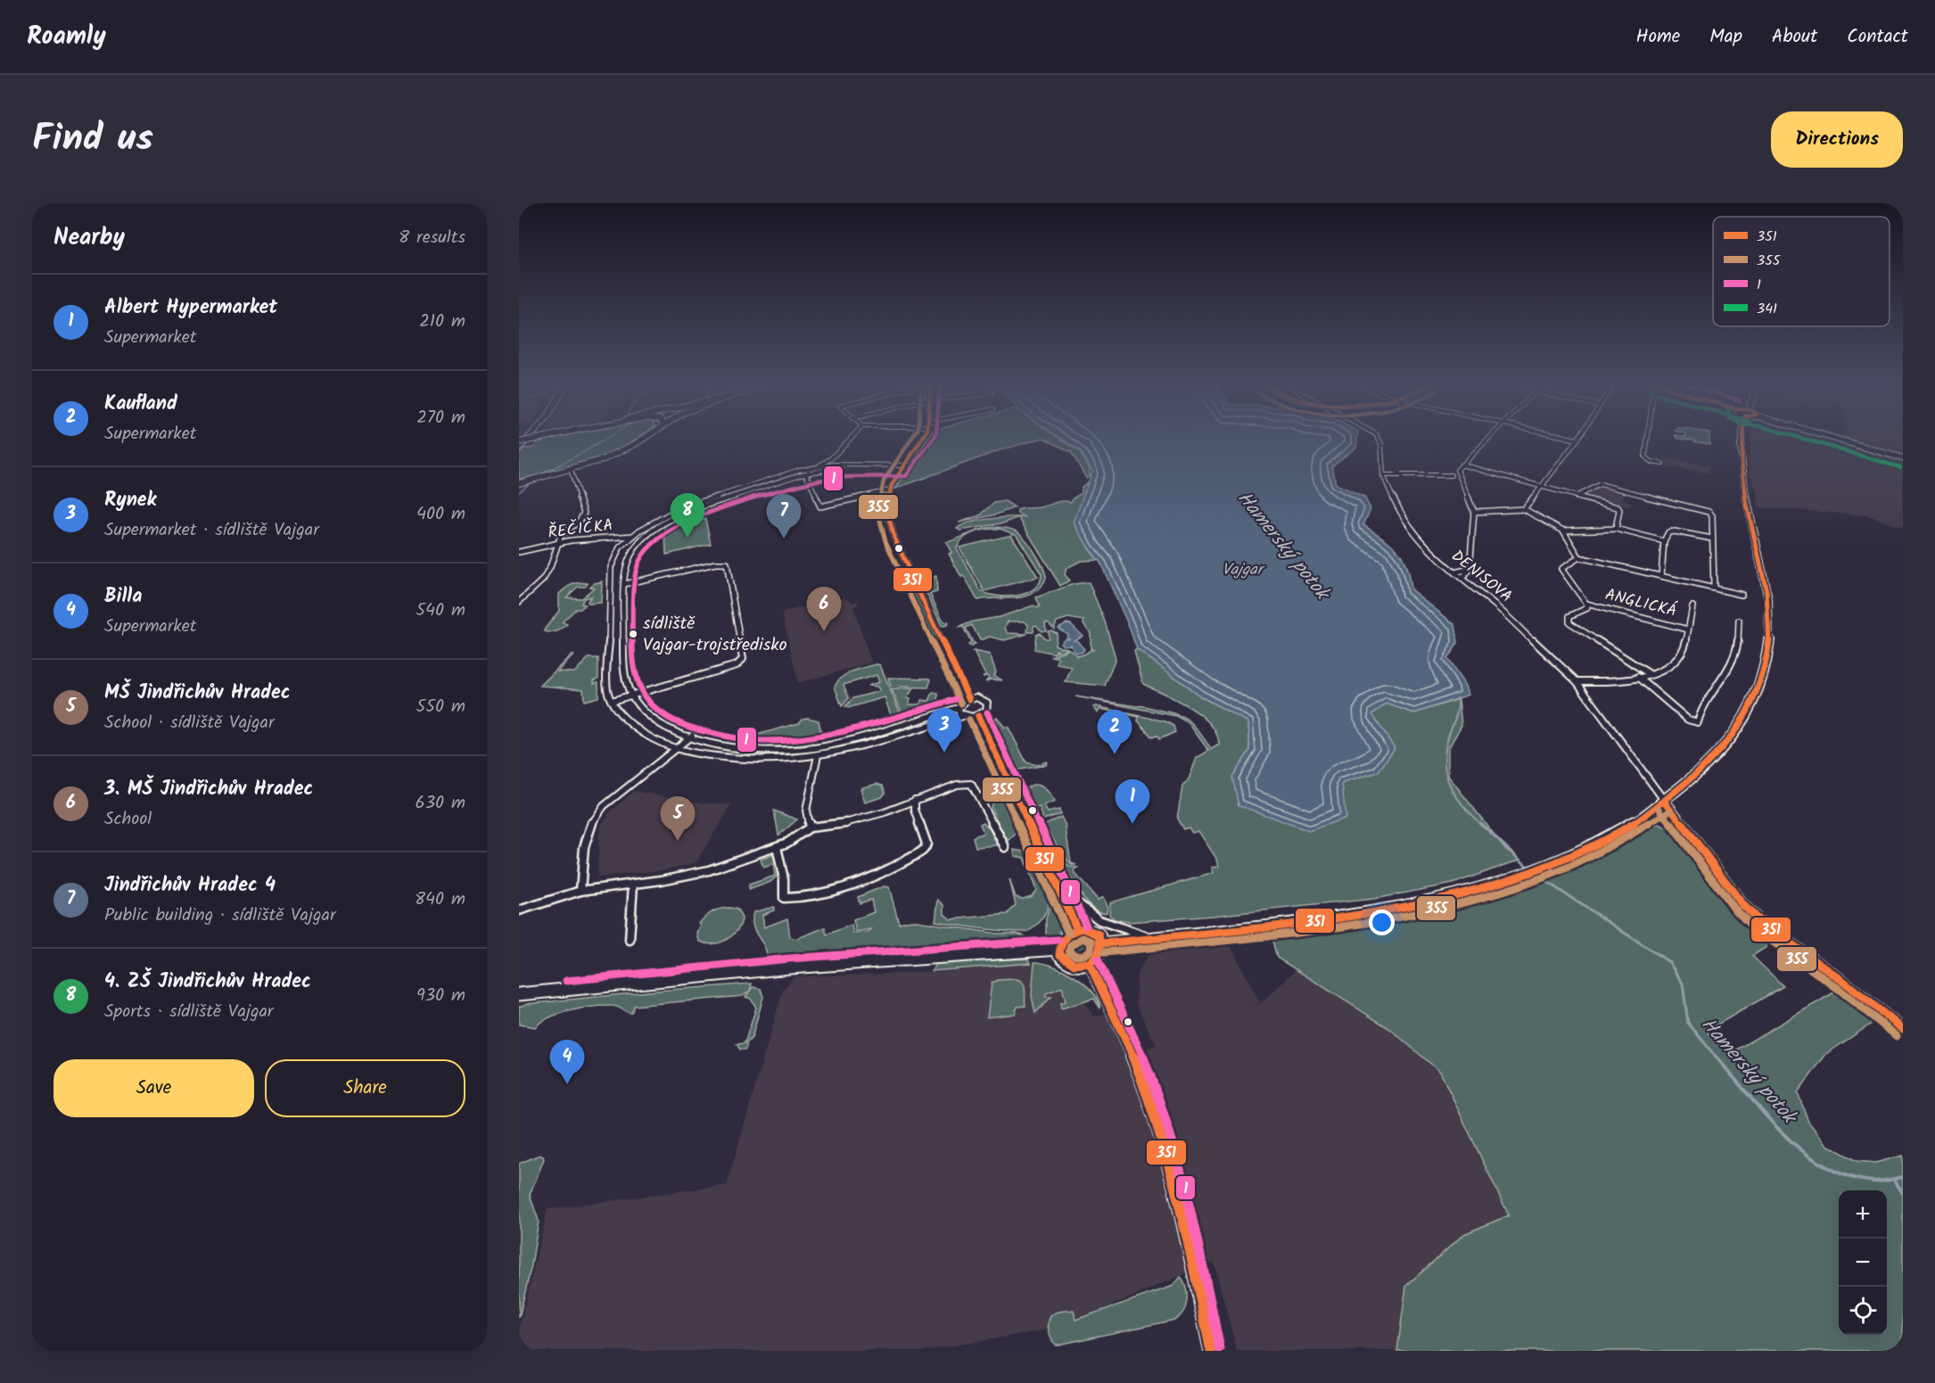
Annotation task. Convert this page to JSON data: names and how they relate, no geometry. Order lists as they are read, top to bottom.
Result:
{
  "streets": {
    "street": ["ŘEČIČKA", "DENISOVA", "ANGLICKÁ"]
  },
  "water": ["Hamerský potok", "Vajgar"],
  "places": ["sídliště Vajgar-trojstředisko"],
  "lines": [
    "transit line 351",
    "transit line 355",
    "transit line 1",
    "transit line 341"
  ],
  "legend": [
    "351",
    "355",
    "1",
    "341"
  ],
  "page": {
    "header": "Roamly",
    "nav": [
      "Home",
      "Map",
      "About",
      "Contact"
    ],
    "title": "Find us",
    "buttons": [
      "Directions",
      ["Save", "Share"]
    ],
    "heading": ["Nearby", "8 results"],
    "list": [
      {
        "mark": "1",
        "name": "Albert Hypermarket",
        "note": "Supermarket",
        "value": "210 m"
      },
      {
        "mark": "2",
        "name": "Kaufland",
        "note": "Supermarket",
        "value": "270 m"
      },
      {
        "mark": "3",
        "name": "Rynek",
        "note": "Supermarket · sídliště Vajgar",
        "value": "400 m"
      },
      {
        "mark": "4",
        "name": "Billa",
        "note": "Supermarket",
        "value": "540 m"
      },
      {
        "mark": "5",
        "name": "MŠ Jindřichův Hradec",
        "note": "School · sídliště Vajgar",
        "value": "550 m"
      },
      {
        "mark": "6",
        "name": "3. MŠ Jindřichův Hradec",
        "note": "School",
        "value": "630 m"
      },
      {
        "mark": "7",
        "name": "Jindřichův Hradec 4",
        "note": "Public building · sídliště Vajgar",
        "value": "840 m"
      },
      {
        "mark": "8",
        "name": "4. ZŠ Jindřichův Hradec",
        "note": "Sports · sídliště Vajgar",
        "value": "930 m"
      }
    ],
    "pins": [
      "8",
      "7",
      "6",
      "3",
      "2",
      "1",
      "5",
      "4"
    ],
    "map_buttons": ["+", "−"]
  }
}
